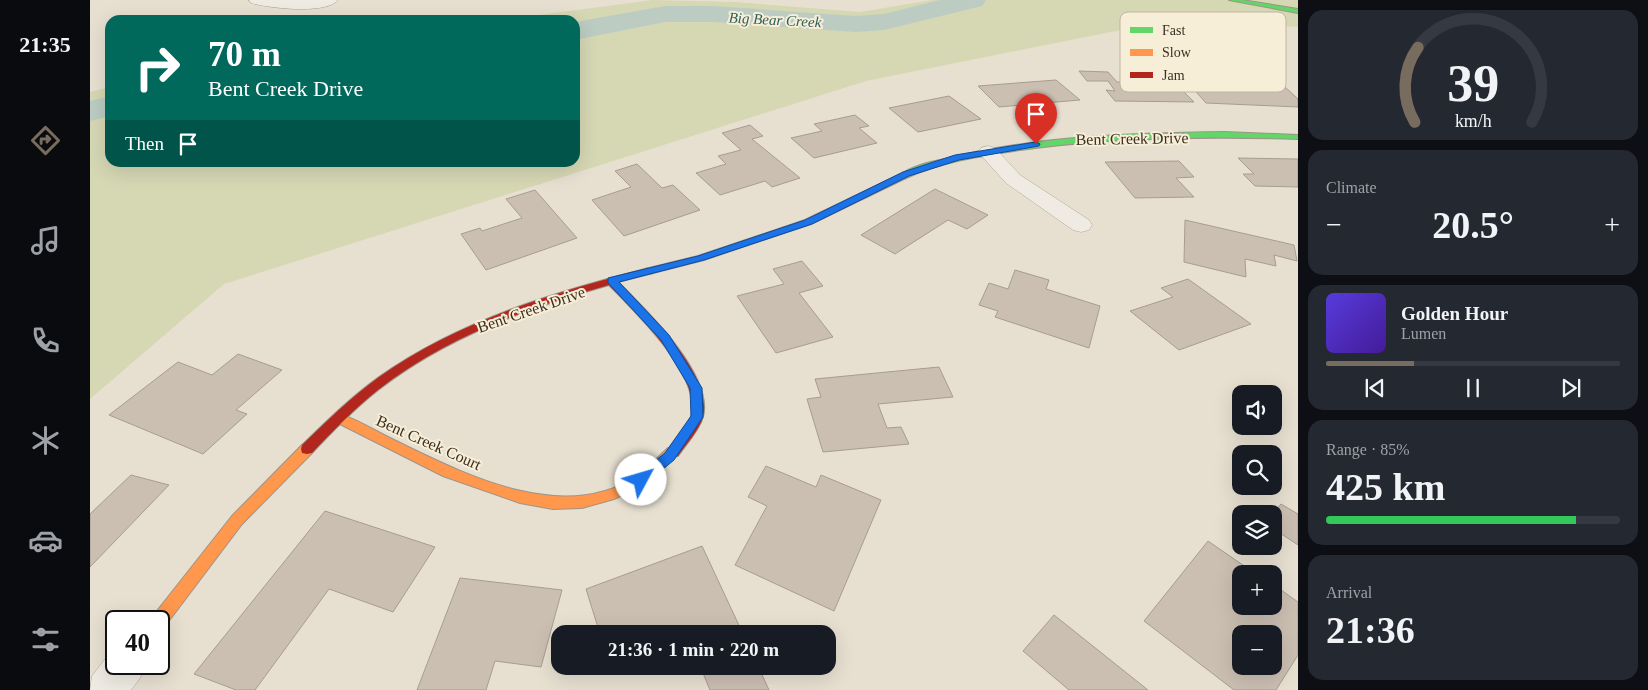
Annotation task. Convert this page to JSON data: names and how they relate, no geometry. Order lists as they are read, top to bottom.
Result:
{
  "streets": {
    "street": ["Bent Creek Drive", "Bent Creek Court"]
  },
  "crossings": [
    ["Bent Creek Drive", "Bent Creek Court"]
  ],
  "water": ["Big Bear Creek"],
  "legend": ["Fast", "Slow", "Jam"],
  "page": {
    "tabs": "21:35",
    "turn": ["70 m", "Bent Creek Drive"],
    "then": "Then",
    "tile": [
      "Climate",
      ["Range · 85%", "425 km"],
      ["Arrival", "21:36"]
    ],
    "heat": ["−", "20.5°", "+"],
    "song": ["Golden Hour", "Lumen"],
    "map_buttons": ["+", "−"],
    "limit": "40",
    "trip": "21:36 · 1 min · 220 m",
    "gauge": ["39", "km/h"]
  }
}
